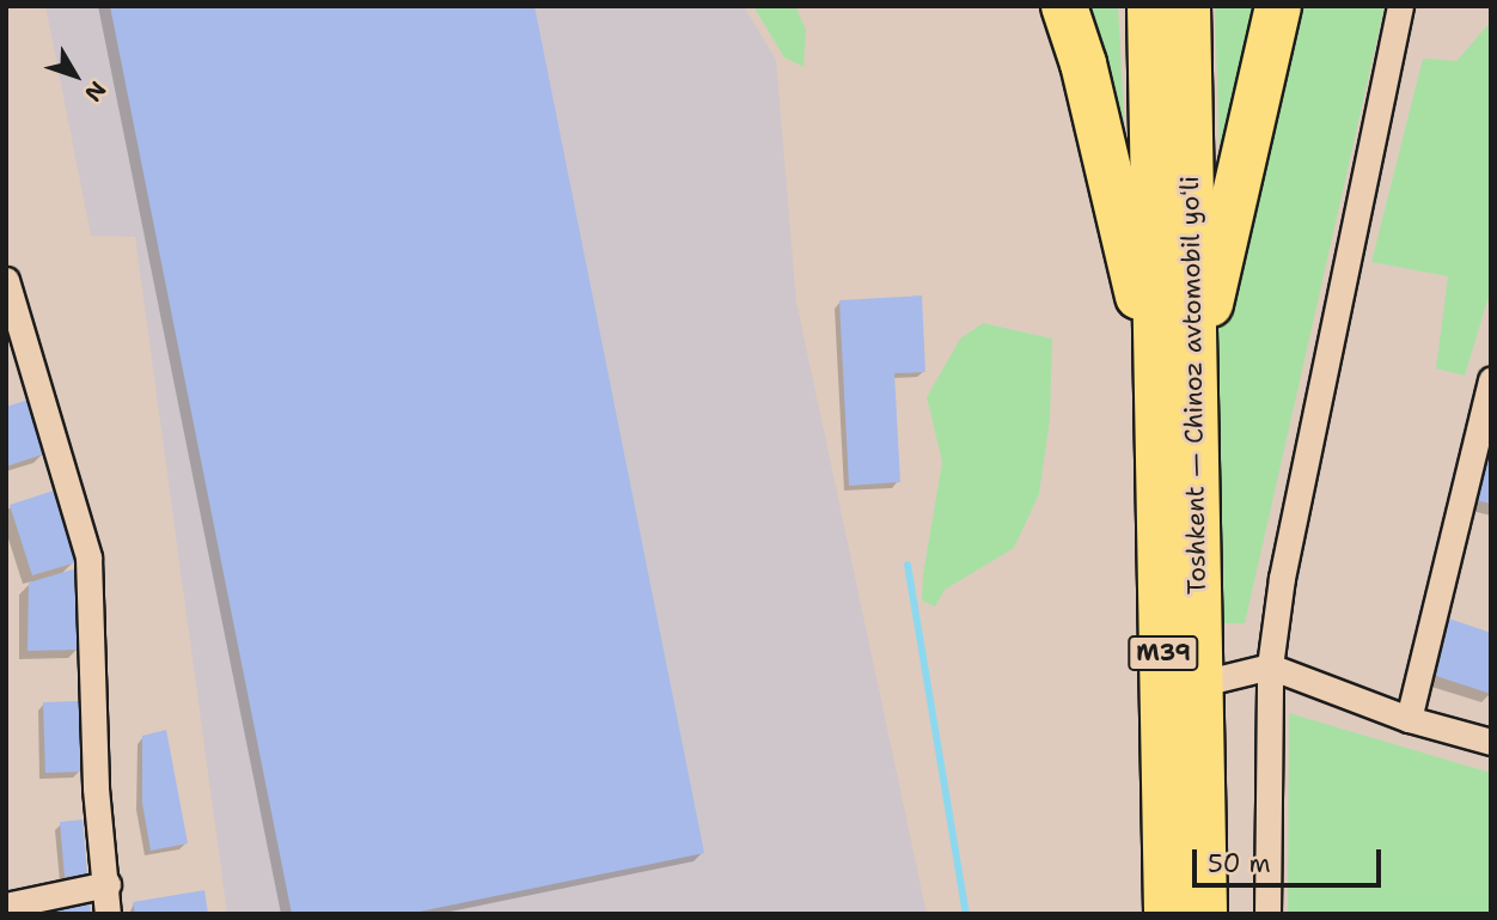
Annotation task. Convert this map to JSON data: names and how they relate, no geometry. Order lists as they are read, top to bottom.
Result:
{
  "streets": {
    "highway": ["Toshkent — Chinoz avtomobil yoʻli", "M39"]
  },
  "scale_bar": "50 m",
  "north": "bottom right"
}
